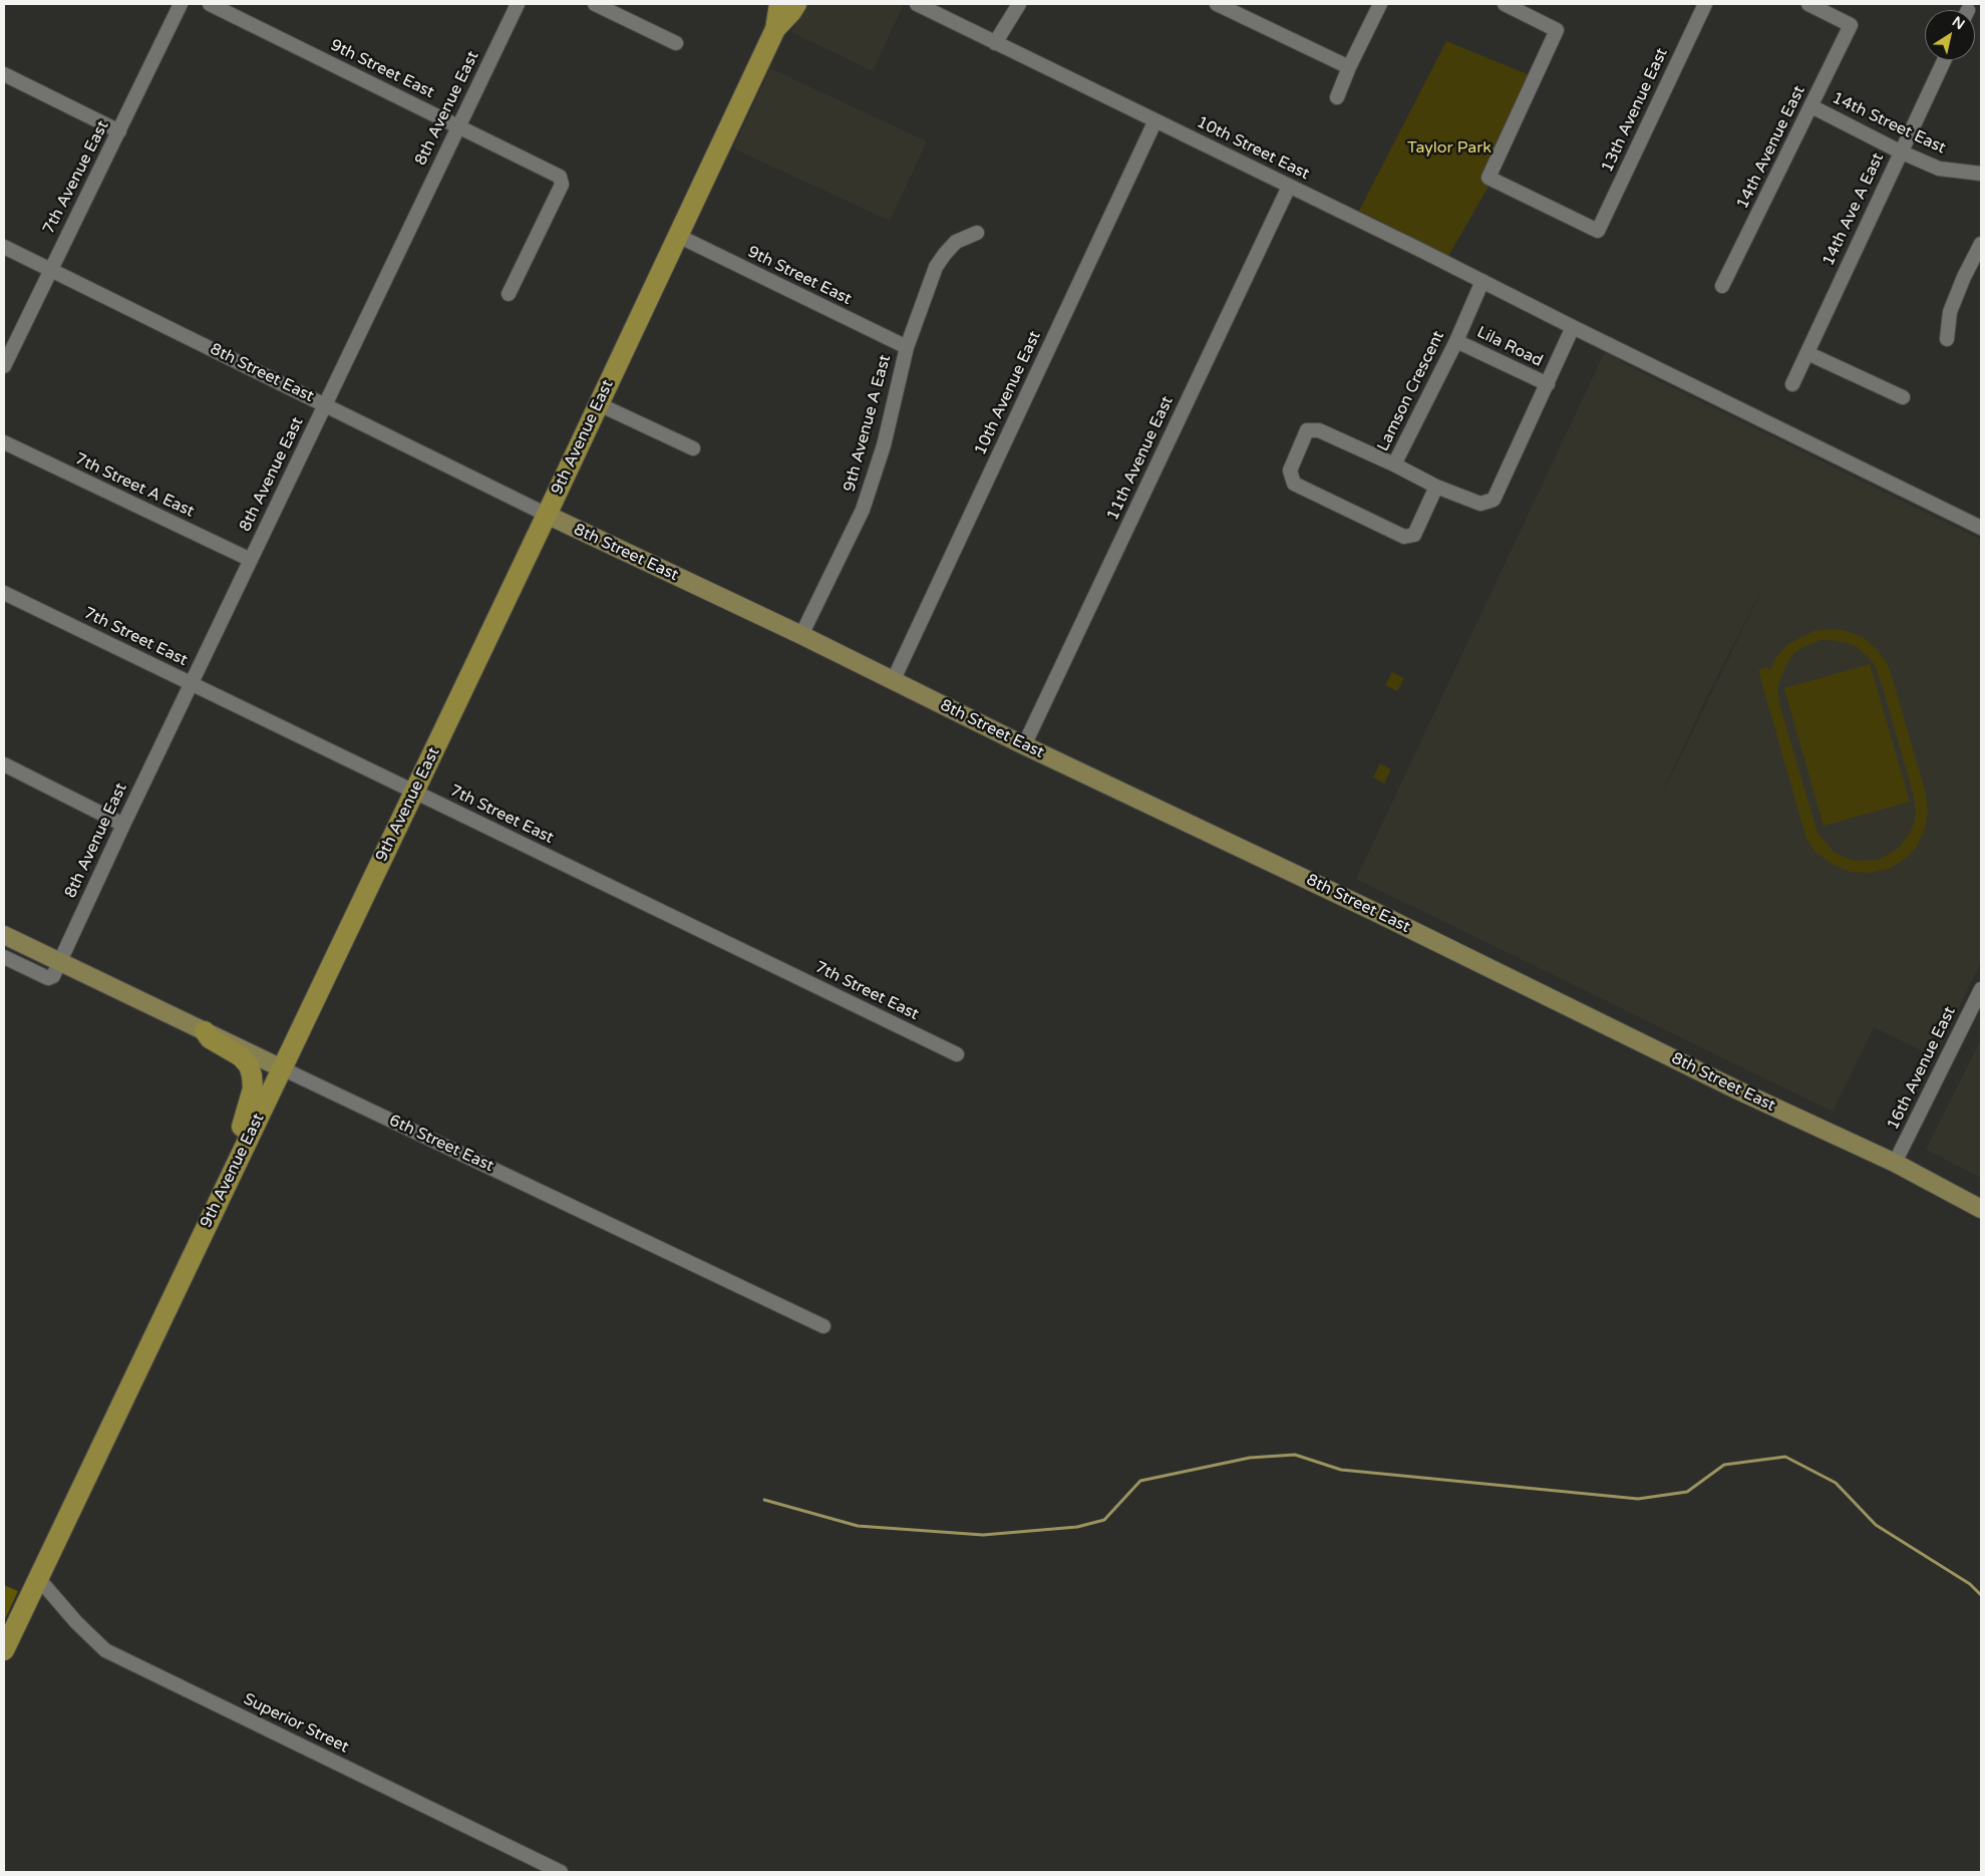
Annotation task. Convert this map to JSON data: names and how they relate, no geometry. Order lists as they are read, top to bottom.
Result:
{
  "streets": {
    "highway": ["9th Avenue East"],
    "main road": ["8th Street East", "6th Street East"],
    "street": [
      "9th Street East",
      "8th Avenue East",
      "13th Avenue East",
      "14th Street East",
      "14th Avenue East",
      "10th Street East",
      "7th Avenue East",
      "14th Ave A East",
      "Lila Road",
      "Lamson Crescent",
      "10th Avenue East",
      "9th Avenue A East",
      "11th Avenue East",
      "7th Street A East",
      "7th Street East",
      "16th Avenue East",
      "Superior Street"
    ]
  },
  "crossings": [
    ["9th Street East", "8th Avenue East"],
    ["9th Street East", "9th Avenue A East"],
    ["9th Street East", "9th Avenue East"],
    ["8th Avenue East", "8th Street East"],
    ["8th Avenue East", "7th Street A East"],
    ["8th Avenue East", "7th Street East"],
    ["8th Avenue East", "6th Street East"],
    ["14th Street East", "14th Avenue East"],
    ["14th Street East", "14th Ave A East"],
    ["10th Street East", "Lamson Crescent"],
    ["10th Street East", "10th Avenue East"],
    ["10th Street East", "11th Avenue East"],
    ["7th Avenue East", "8th Street East"],
    ["Lila Road", "Lamson Crescent"],
    ["8th Street East", "10th Avenue East"],
    ["8th Street East", "9th Avenue A East"],
    ["8th Street East", "9th Avenue East"],
    ["8th Street East", "11th Avenue East"],
    ["8th Street East", "16th Avenue East"],
    ["9th Avenue East", "7th Street East"],
    ["9th Avenue East", "6th Street East"],
    ["9th Avenue East", "Superior Street"]
  ],
  "parks": ["Taylor Park"],
  "north": "top right"
}
